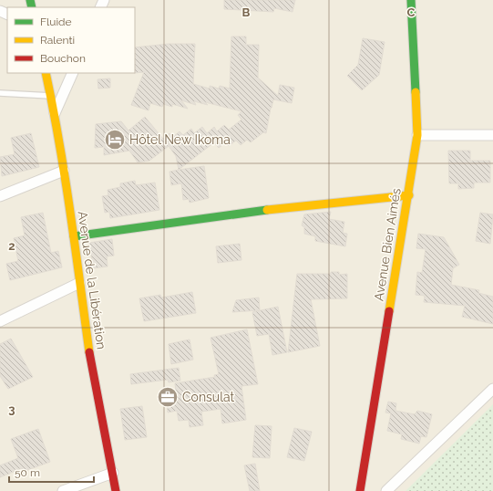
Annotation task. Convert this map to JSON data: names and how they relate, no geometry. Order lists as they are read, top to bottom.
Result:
{
  "streets": {
    "street": ["Avenue Bien Aimés", "Avenue de la Libération"]
  },
  "places": {
    "hotel": ["Hôtel New Ikoma"],
    "office": ["Consulat"]
  },
  "legend": ["Fluide", "Ralenti", "Bouchon"],
  "scale_bar": "50 m",
  "grid": {
    "columns": ["B", "C"],
    "rows": ["2", "3"]
  }
}
